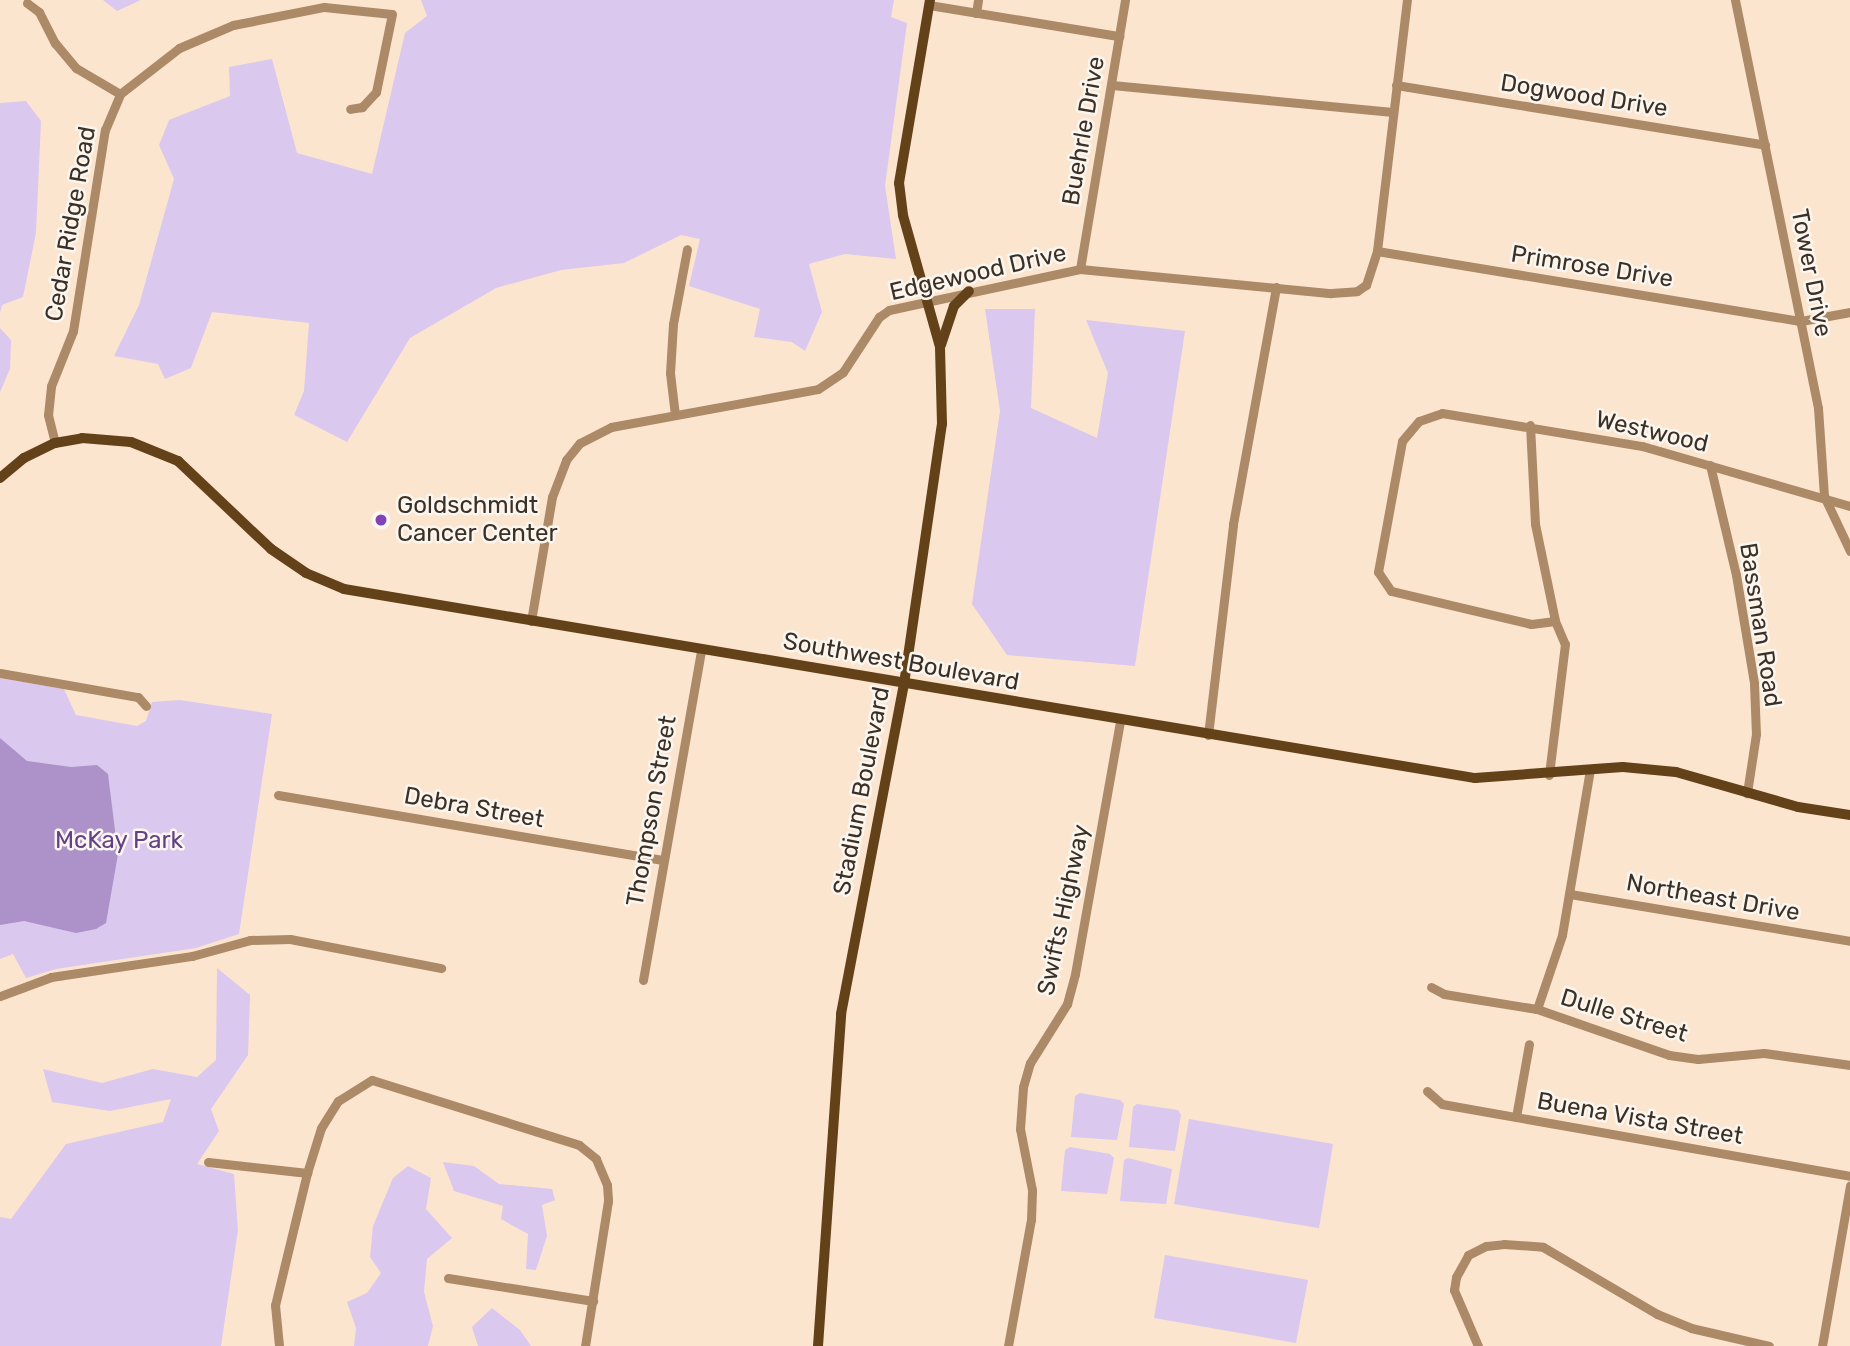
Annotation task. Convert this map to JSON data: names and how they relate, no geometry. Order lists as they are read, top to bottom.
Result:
{
  "streets": {
    "main road": ["Southwest Boulevard", "Stadium Boulevard"],
    "street": [
      "Dogwood Drive",
      "Buehrle Drive",
      "Cedar Ridge Road",
      "Primrose Drive",
      "Edgewood Drive",
      "Tower Drive",
      "Westwood",
      "Bassman Road",
      "Debra Street",
      "Thompson Street",
      "Northeast Drive",
      "Swifts Highway",
      "Dulle Street",
      "Buena Vista Street"
    ]
  },
  "crossings": [
    ["Dogwood Drive", "Edgewood Drive"],
    ["Dogwood Drive", "Tower Drive"],
    ["Buehrle Drive", "Edgewood Drive"],
    ["Cedar Ridge Road", "Southwest Boulevard"],
    ["Primrose Drive", "Edgewood Drive"],
    ["Primrose Drive", "Tower Drive"],
    ["Edgewood Drive", "Southwest Boulevard"],
    ["Edgewood Drive", "Stadium Boulevard"],
    ["Tower Drive", "Westwood"],
    ["Westwood", "Bassman Road"],
    ["Bassman Road", "Southwest Boulevard"],
    ["Southwest Boulevard", "Stadium Boulevard"],
    ["Southwest Boulevard", "Thompson Street"],
    ["Southwest Boulevard", "Swifts Highway"],
    ["Debra Street", "Thompson Street"]
  ],
  "parks": ["McKay Park"],
  "places": ["Goldschmidt Cancer Center"]
}
